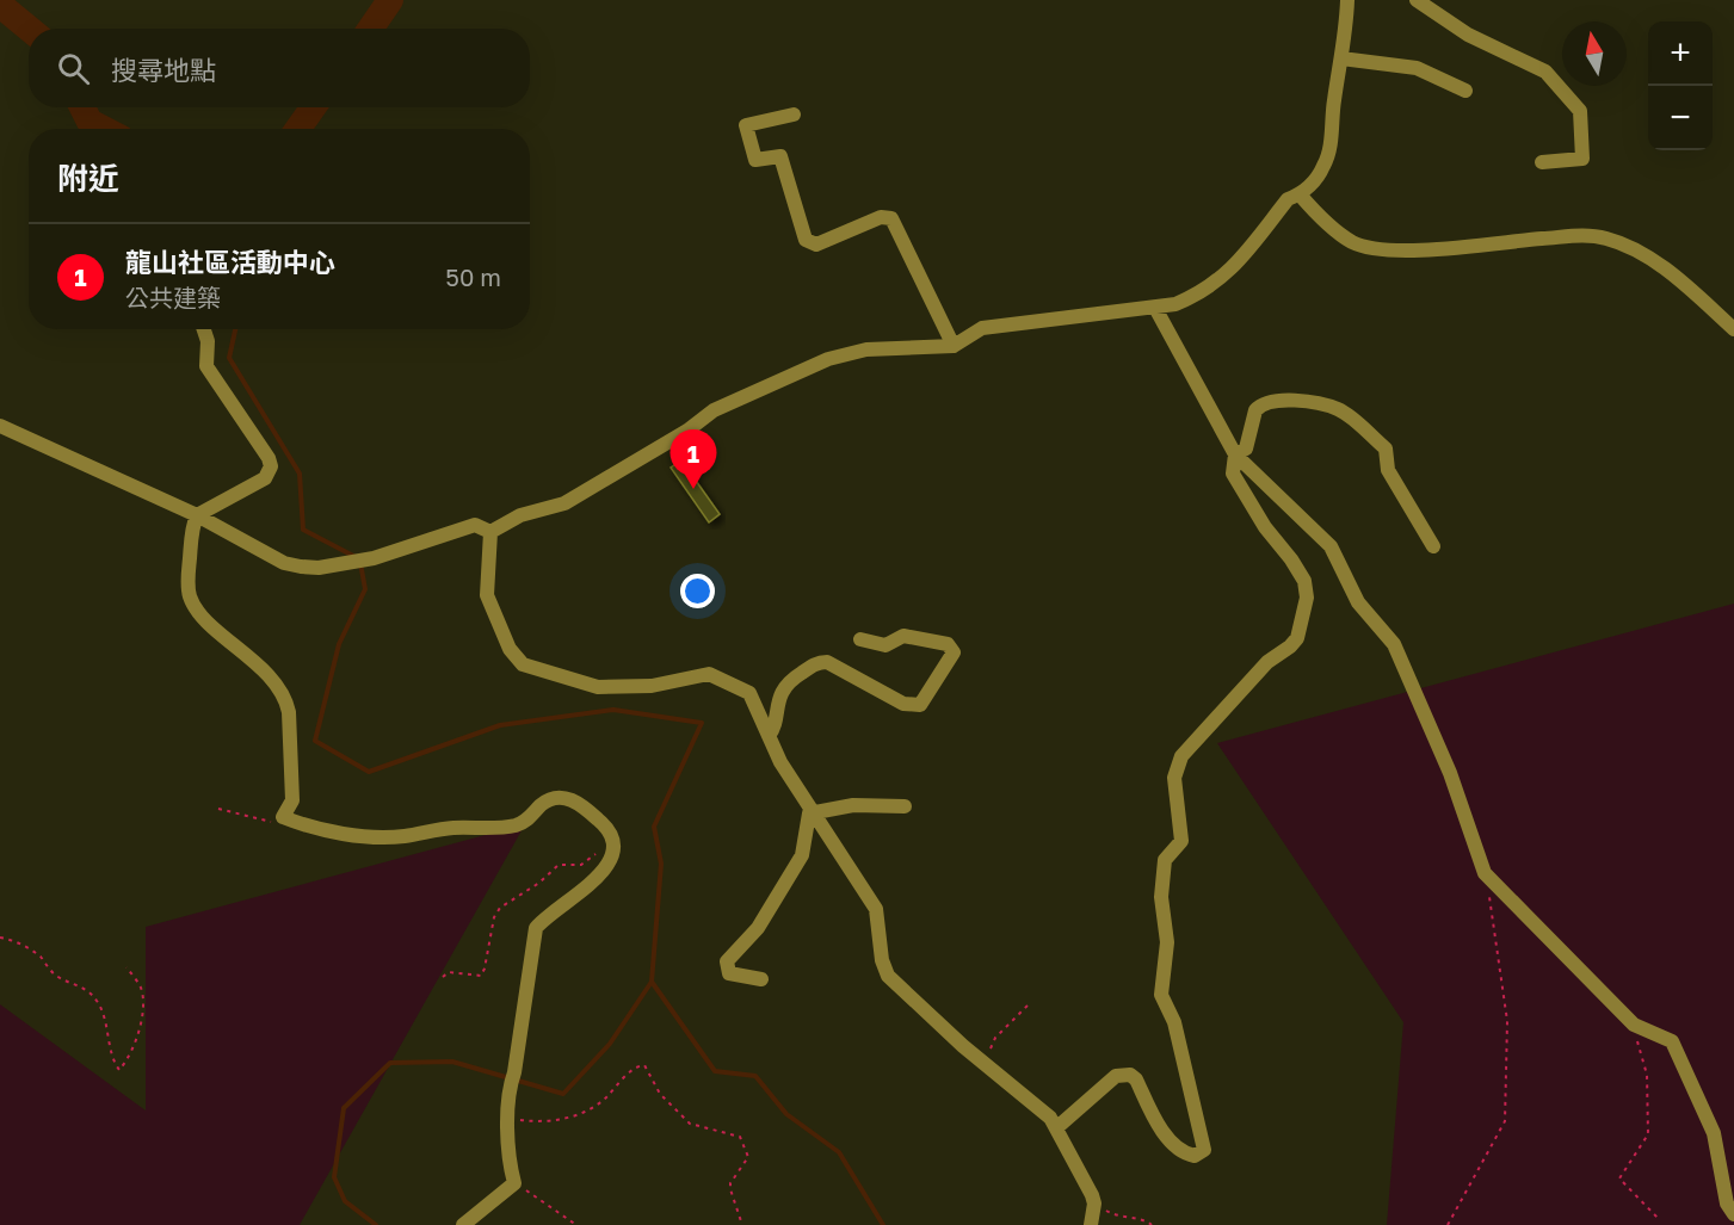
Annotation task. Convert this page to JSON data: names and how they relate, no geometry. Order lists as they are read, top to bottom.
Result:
{
  "north": "top",
  "page": {
    "map_buttons": ["+", "−"],
    "search": "搜尋地點",
    "heading": "附近",
    "list": [
      {
        "mark": "1",
        "name": "龍山社區活動中心",
        "note": "公共建築",
        "value": "50 m"
      }
    ],
    "pins": "1"
  }
}
